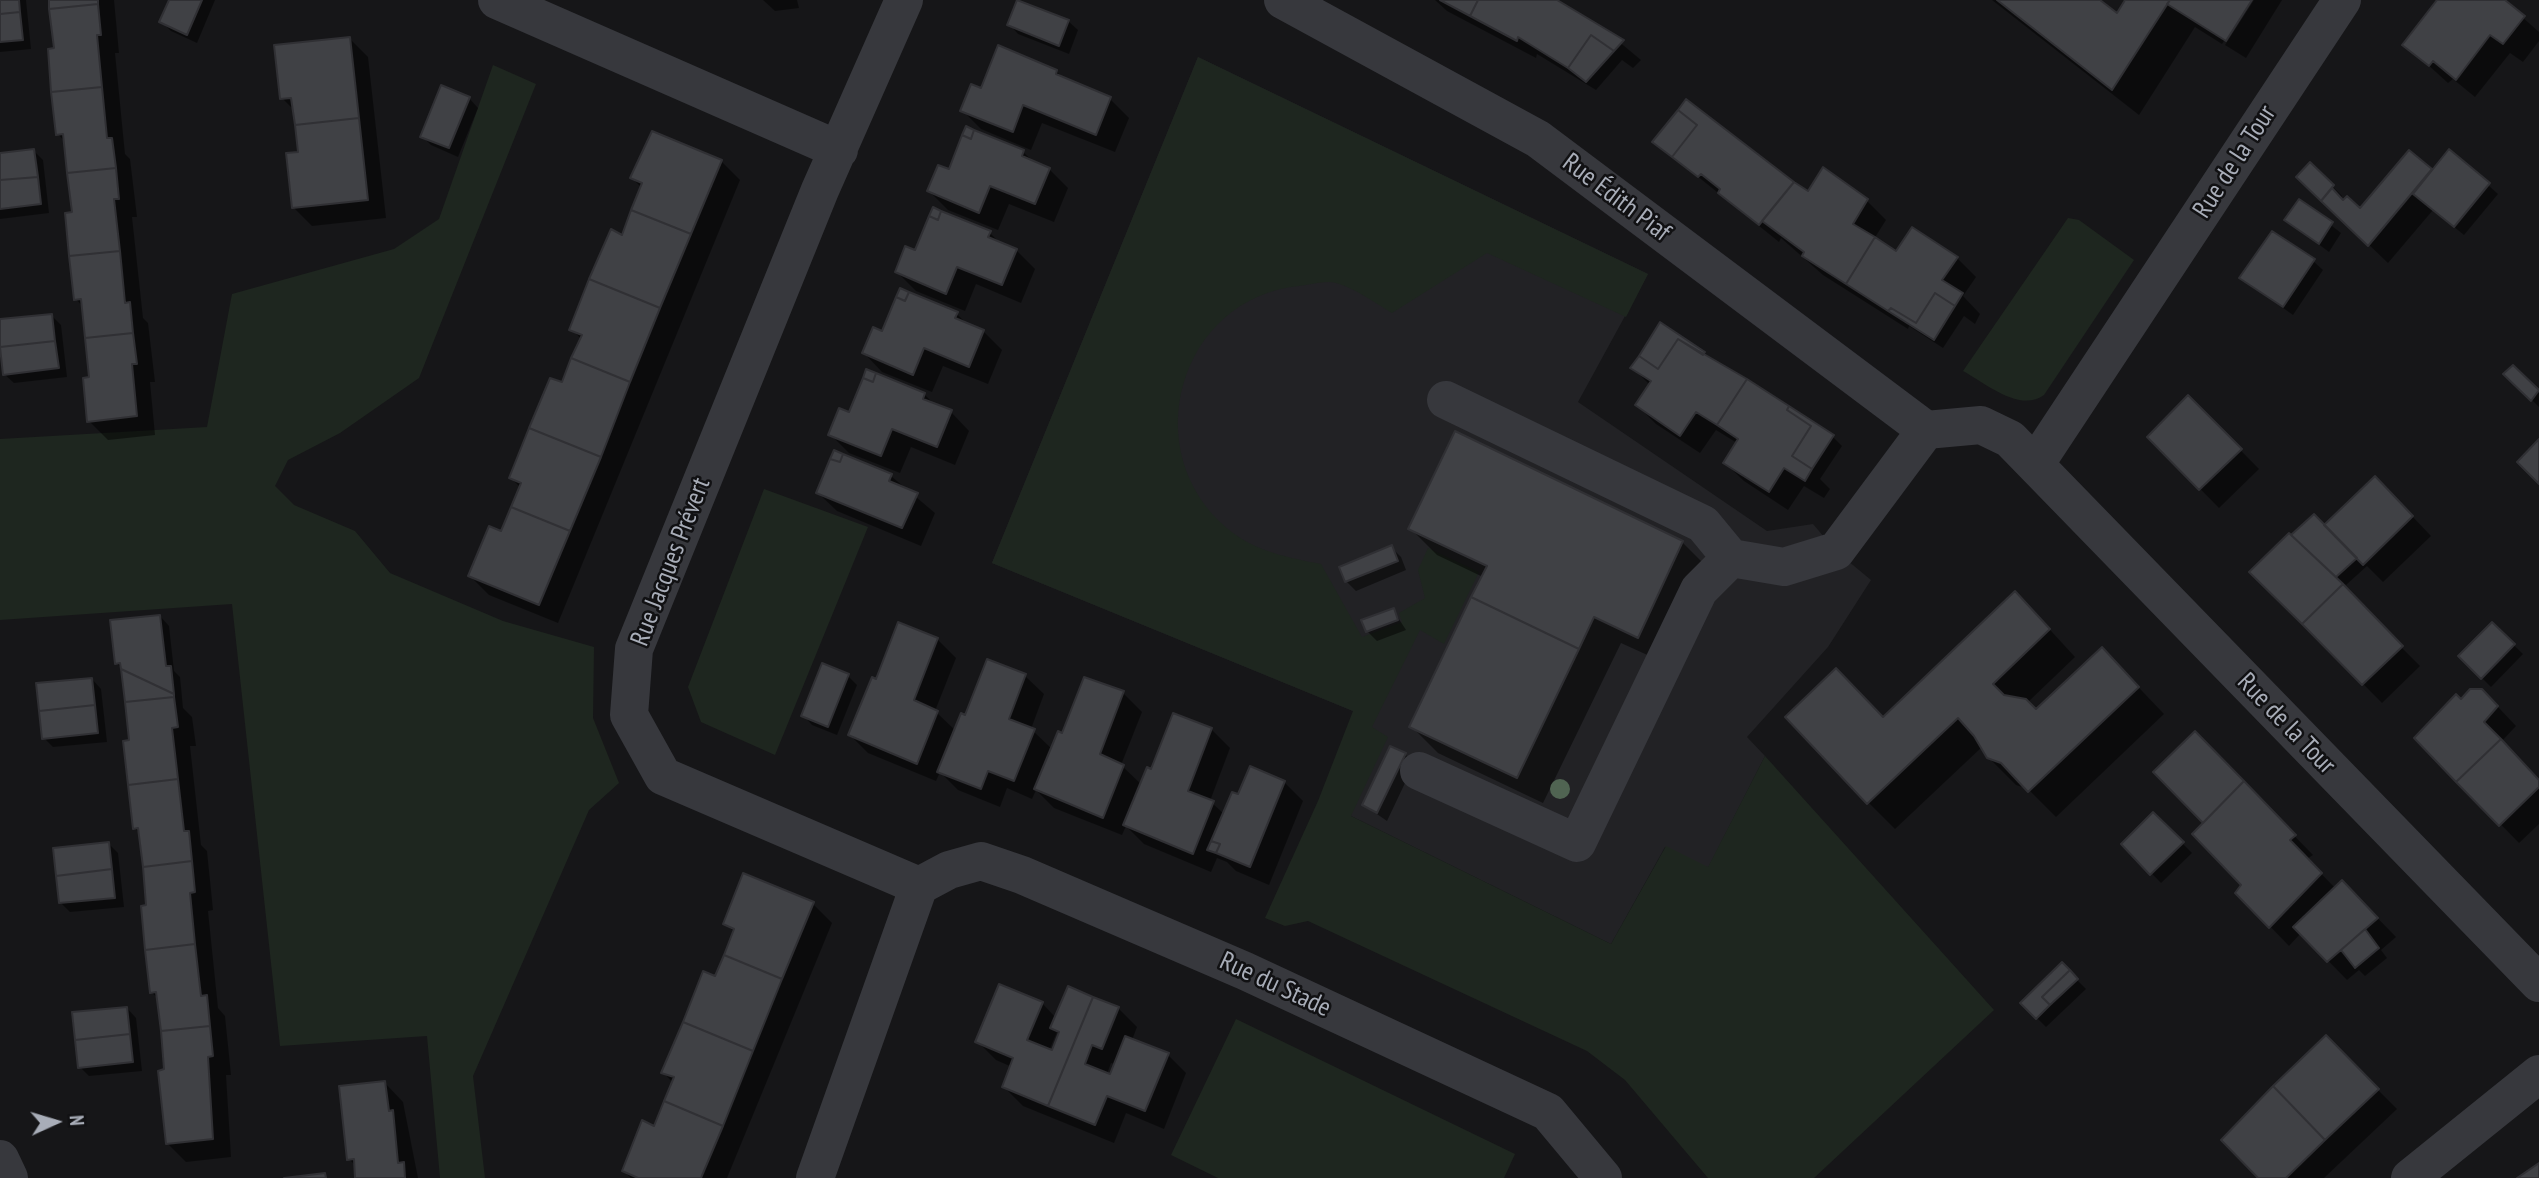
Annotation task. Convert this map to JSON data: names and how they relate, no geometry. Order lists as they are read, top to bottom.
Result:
{
  "streets": {
    "street": [
      "Rue de la Tour",
      "Rue Édith Piaf",
      "Rue Jacques Prévert",
      "Rue du Stade"
    ]
  },
  "crossings": [
    ["Rue de la Tour", "Rue Édith Piaf"],
    ["Rue Jacques Prévert", "Rue du Stade"]
  ],
  "north": "right"
}
